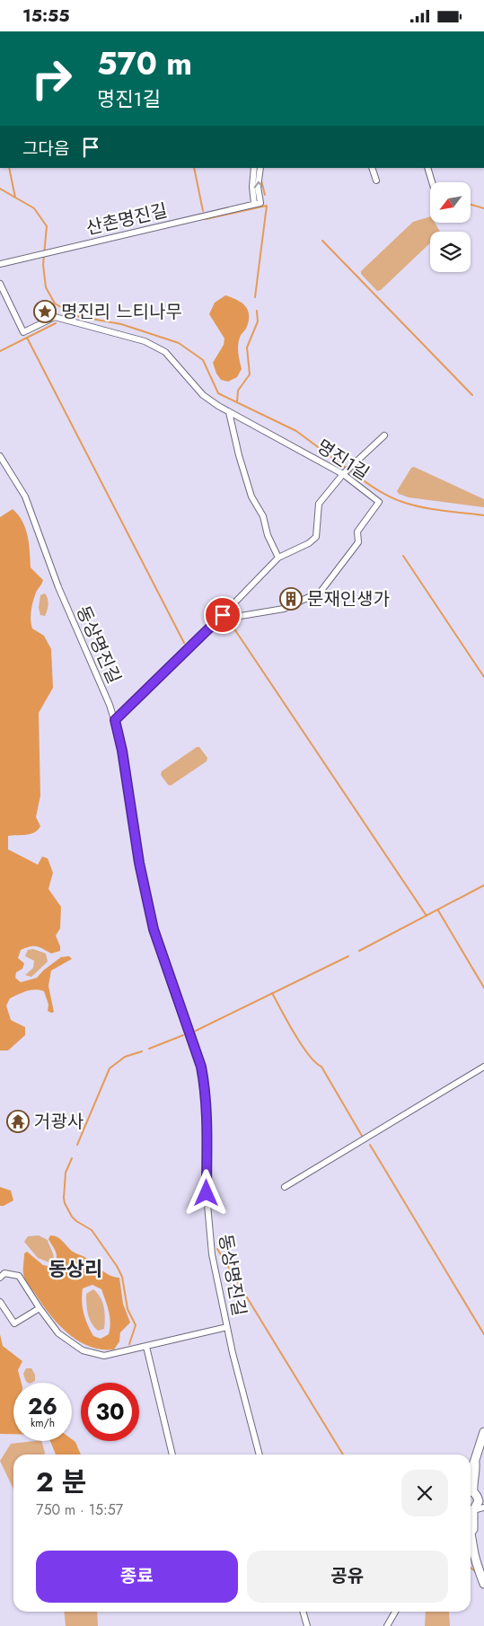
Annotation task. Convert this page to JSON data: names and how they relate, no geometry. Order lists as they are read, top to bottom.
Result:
{
  "streets": {
    "street": ["산촌명진길", "명진1길", "동상명진길"]
  },
  "districts": ["동상리"],
  "places": {
    "place": ["명진리 느티나무"],
    "building": ["문재인생가"],
    "temple": ["거광사"]
  },
  "north": "bottom left",
  "page": {
    "status": "15:55",
    "turn": ["570 m", "명진1길"],
    "then": "그다음",
    "speed": "26 km/h",
    "limit": "30",
    "heading": ["2 분", "750 m · 15:57"],
    "buttons": ["종료", "공유"]
  }
}
